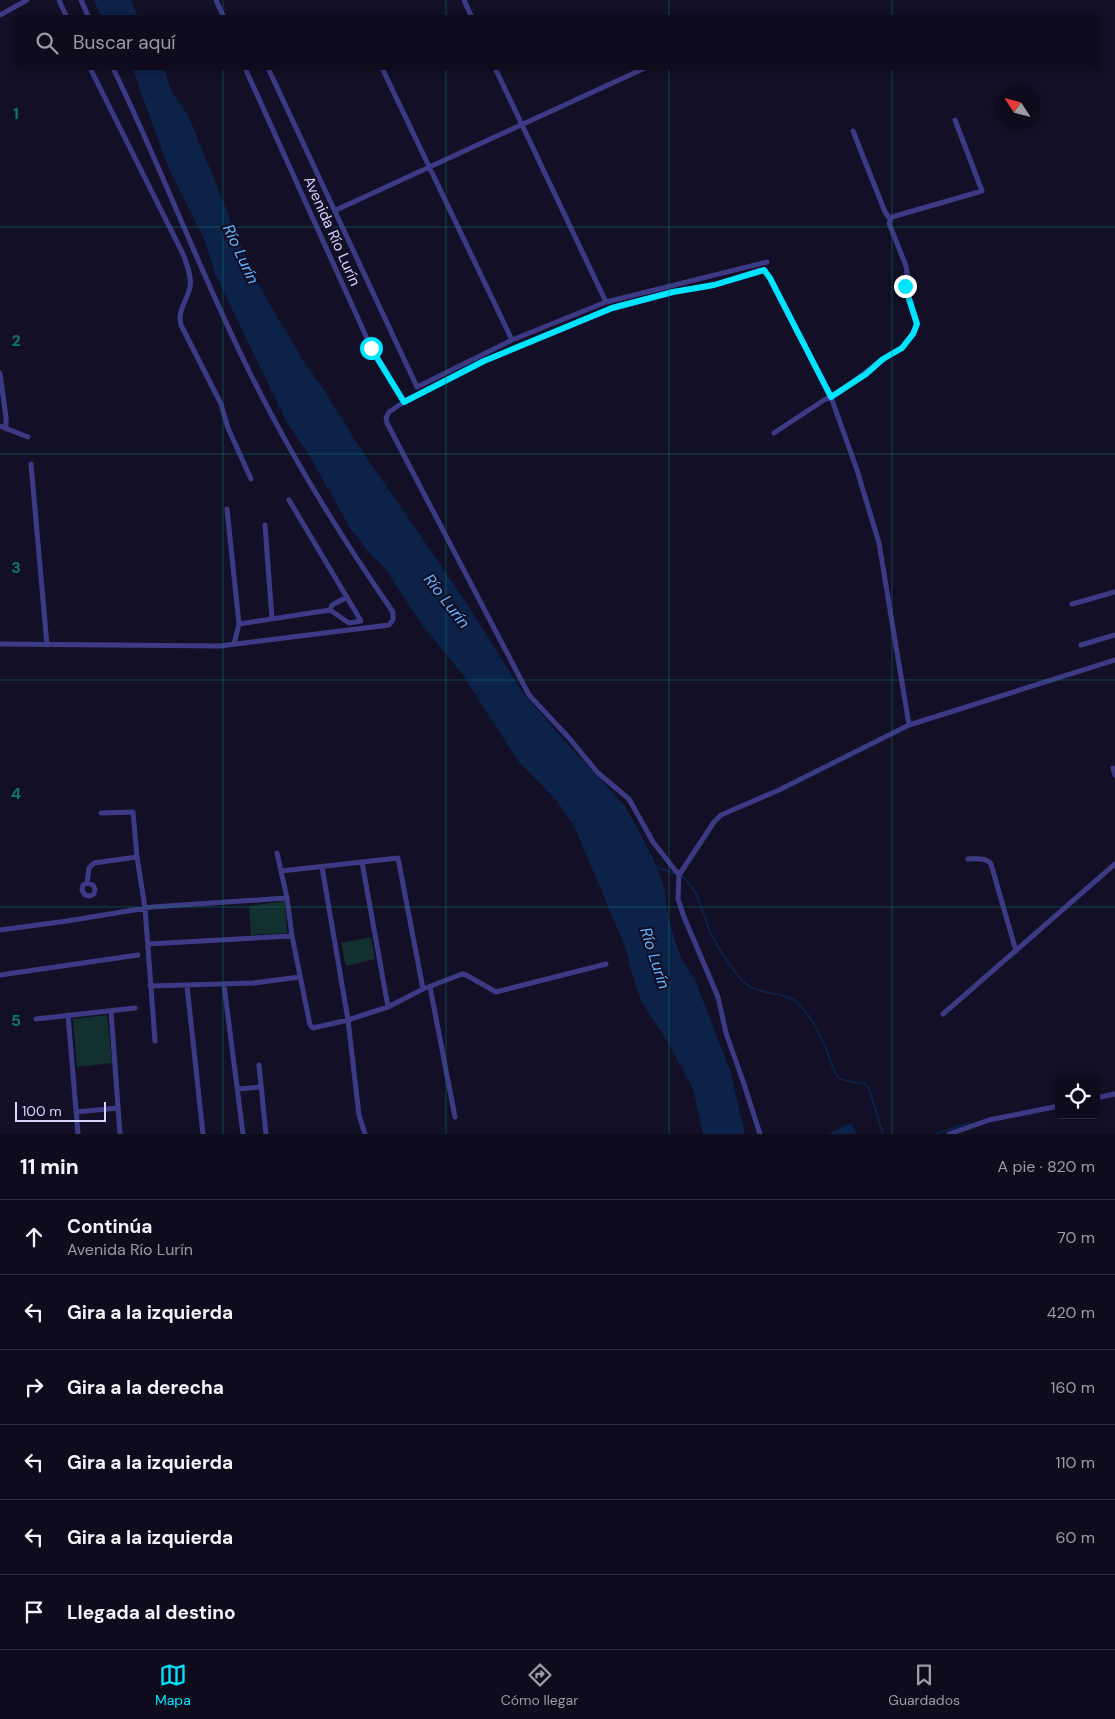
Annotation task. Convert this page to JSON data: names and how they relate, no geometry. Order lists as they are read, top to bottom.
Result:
{
  "streets": {
    "street": ["Avenida Río Lurín"]
  },
  "water": ["Río Lurín"],
  "scale_bar": "100 m",
  "north": "top left",
  "page": {
    "search": "Buscar aquí",
    "scale": "100 m",
    "heading": ["11 min", "A pie · 820 m"],
    "list": [
      ["Continúa", "Avenida Río Lurín", "70 m"],
      ["Gira a la izquierda", "420 m"],
      ["Gira a la derecha", "160 m"],
      ["Gira a la izquierda", "110 m"],
      ["Gira a la izquierda", "60 m"],
      "Llegada al destino"
    ],
    "nav": ["Mapa", "Cómo llegar", "Guardados"]
  },
  "grid": {
    "rows": [
      "1",
      "2",
      "3",
      "4",
      "5"
    ]
  }
}
